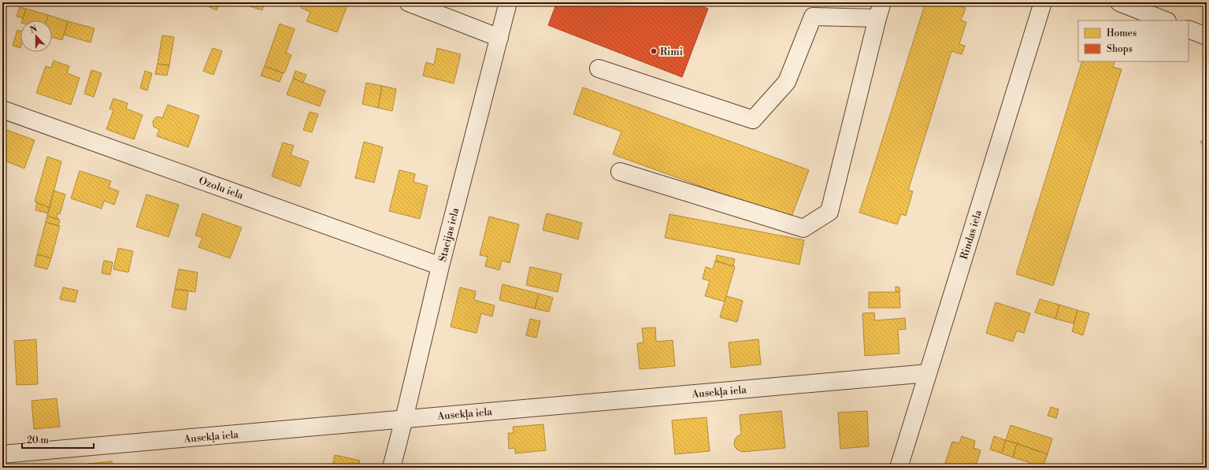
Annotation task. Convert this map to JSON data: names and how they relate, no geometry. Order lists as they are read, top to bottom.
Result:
{
  "streets": {
    "street": [
      "Ozolu iela",
      "Stacijas iela",
      "Rindas iela",
      "Ausekļa iela"
    ]
  },
  "crossings": [
    ["Ozolu iela", "Stacijas iela"],
    ["Stacijas iela", "Ausekļa iela"],
    ["Rindas iela", "Ausekļa iela"]
  ],
  "places": ["Rimi"],
  "legend": ["Homes", "Shops"],
  "scale_bar": "20 m",
  "north": "top"
}
